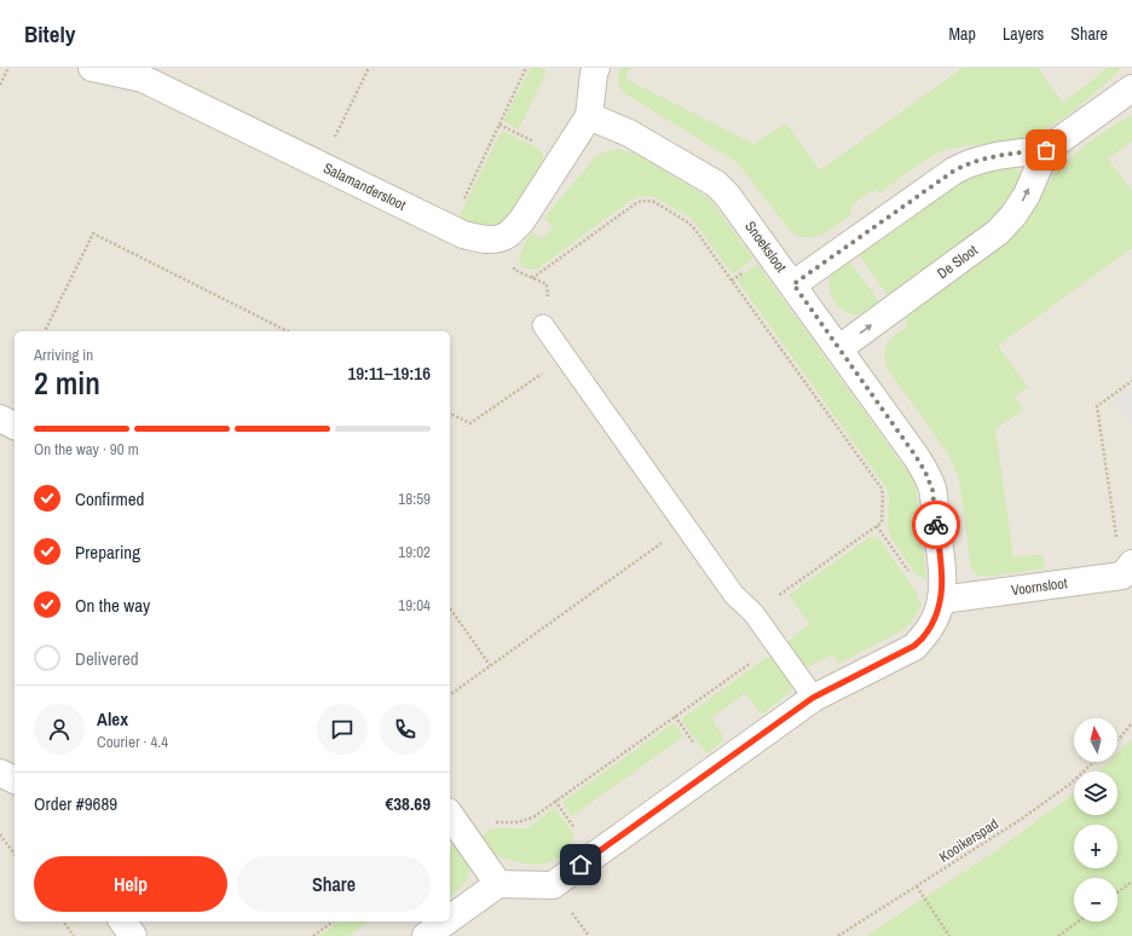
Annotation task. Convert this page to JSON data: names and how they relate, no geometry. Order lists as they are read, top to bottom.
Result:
{
  "streets": {
    "street": [
      "Salamandersloot",
      "Snoeksloot",
      "De Sloot",
      "Voornsloot"
    ],
    "path": ["Kooikerspad"]
  },
  "crossings": [
    ["Snoeksloot", "De Sloot"],
    ["Snoeksloot", "Voornsloot"]
  ],
  "north": "top",
  "page": {
    "header": "Bitely",
    "nav": ["Map", "Layers", "Share"],
    "heading": ["2 min", "Arriving in", "19:11–19:16"],
    "panel": [
      "Alex",
      "Courier · 4.4",
      "Order #9689",
      "€38.69"
    ],
    "bar": "On the way · 90 m",
    "list": [
      ["Confirmed", "18:59"],
      ["Preparing", "19:02"],
      ["On the way", "19:04"],
      "Delivered"
    ],
    "map_buttons": ["+", "−"],
    "buttons": ["Help", "Share"]
  }
}
